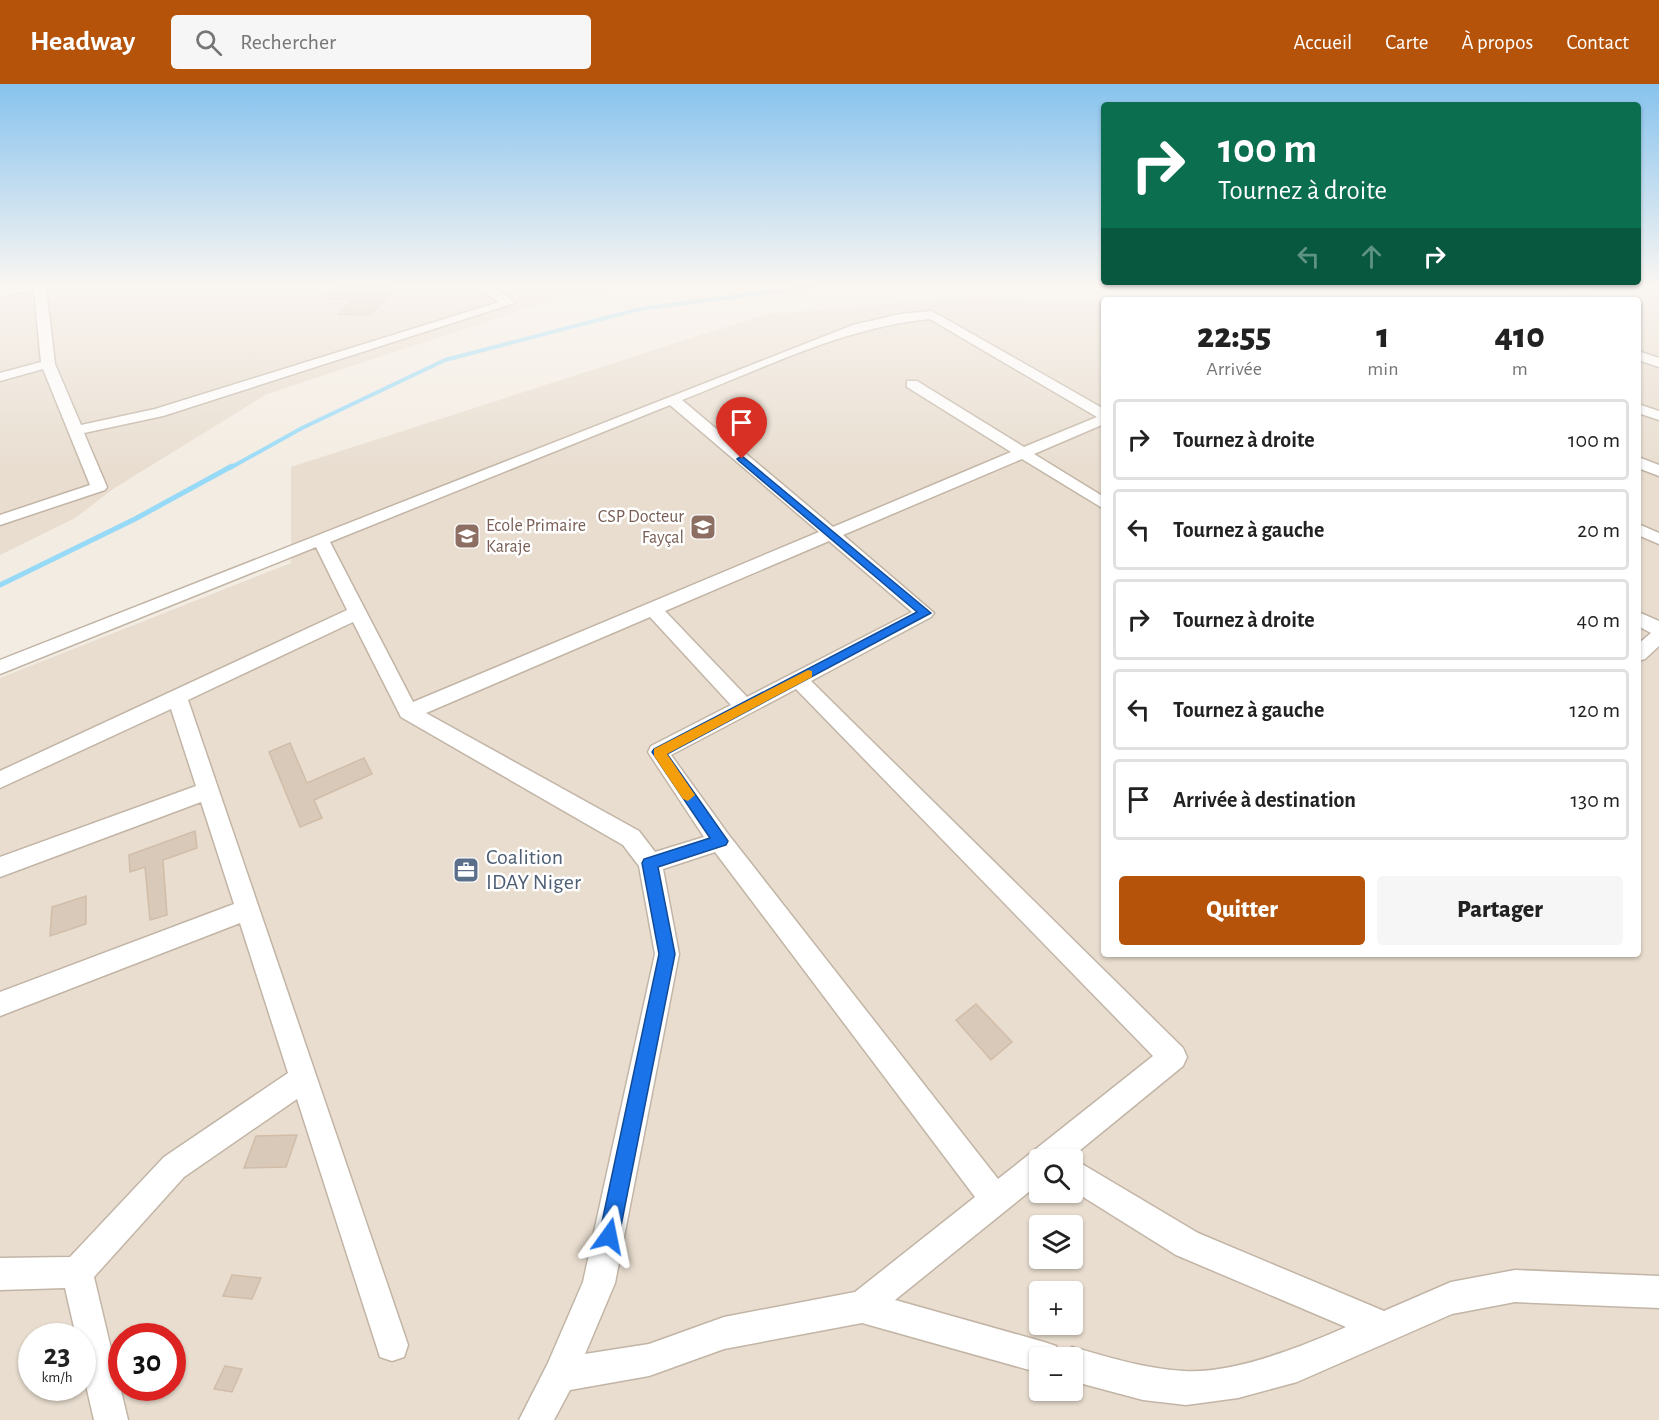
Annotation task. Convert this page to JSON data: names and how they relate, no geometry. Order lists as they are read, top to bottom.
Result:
{
  "places": {
    "school or university": ["CSP Docteur Fayçal", "Ecole Primaire Karaje"],
    "office": ["Coalition IDAY Niger"]
  },
  "page": {
    "header": "Headway",
    "search": "Rechercher",
    "nav": [
      "Accueil",
      "Carte",
      "À propos",
      "Contact"
    ],
    "turn": ["100 m", "Tournez à droite"],
    "eta": [
      "22:55",
      "Arrivée",
      "1",
      "min",
      "410",
      "m"
    ],
    "list": [
      {
        "name": "Tournez à droite",
        "value": "100 m"
      },
      {
        "name": "Tournez à gauche",
        "value": "20 m"
      },
      {
        "name": "Tournez à droite",
        "value": "40 m"
      },
      {
        "name": "Tournez à gauche",
        "value": "120 m"
      },
      {
        "name": "Arrivée à destination",
        "value": "130 m"
      }
    ],
    "buttons": ["Quitter", "Partager"],
    "map_buttons": ["+", "−"],
    "speed": "23 km/h",
    "limit": "30"
  }
}
